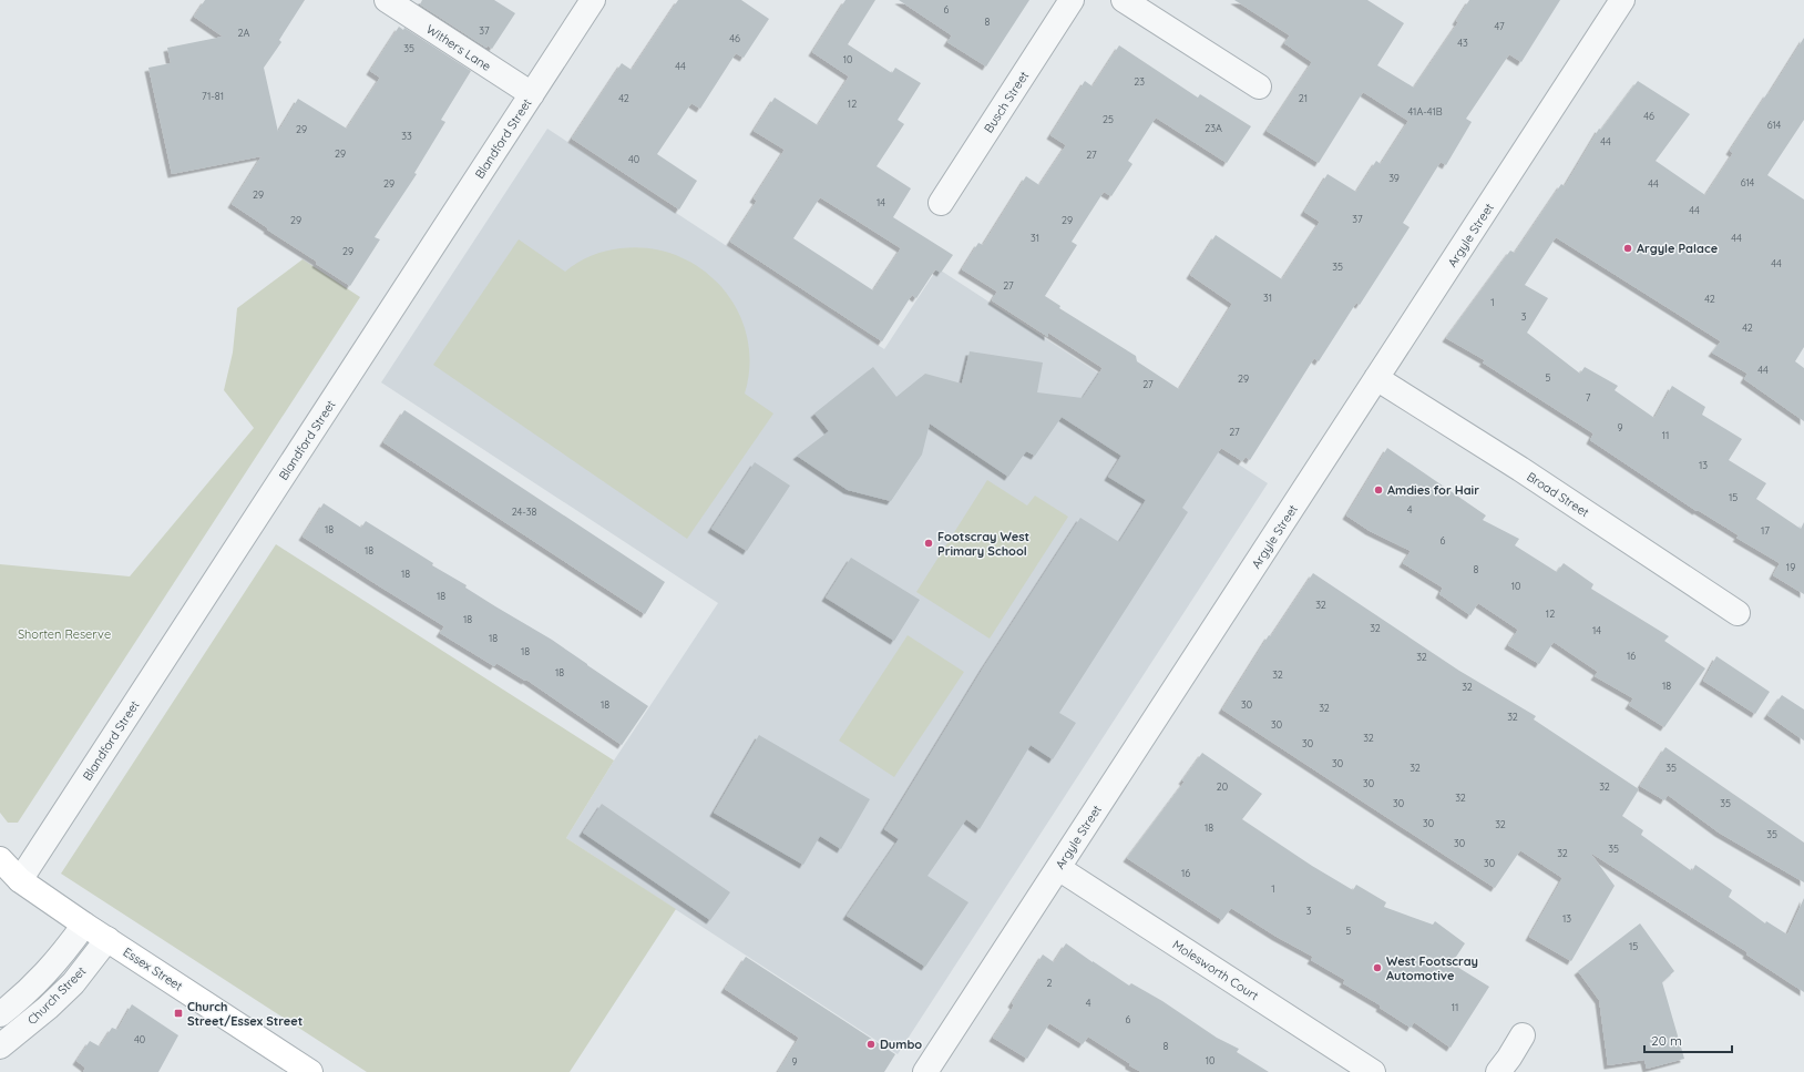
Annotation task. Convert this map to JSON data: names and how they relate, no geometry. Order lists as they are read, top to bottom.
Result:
{
  "streets": {
    "street": [
      "Withers Lane",
      "Busch Street",
      "Blandford Street",
      "Argyle Street",
      "Broad Street",
      "Essex Street",
      "Molesworth Court",
      "Church Street"
    ]
  },
  "crossings": [
    ["Withers Lane", "Blandford Street"],
    ["Blandford Street", "Essex Street"],
    ["Argyle Street", "Broad Street"],
    ["Argyle Street", "Molesworth Court"],
    ["Essex Street", "Church Street"]
  ],
  "parks": ["Shorten Reserve"],
  "places": {
    "other": [
      "Argyle Palace",
      "Amdies for Hair",
      "Footscray West Primary School",
      "West Footscray Automotive",
      "Dumbo"
    ],
    "transit": ["Church Street/Essex Street"]
  },
  "house_numbers": [
    "6",
    "8",
    "47",
    "37",
    "2A",
    "46",
    "43",
    "35",
    "10",
    "44",
    "23",
    "71-81",
    "42",
    "21",
    "12",
    "41A-41B",
    "46",
    "25",
    "614",
    "23A",
    "29",
    "33",
    "44",
    "29",
    "27",
    "40",
    "39",
    "614",
    "29",
    "44",
    "29",
    "14",
    "44",
    "37",
    "29",
    "29",
    "31",
    "44",
    "29",
    "44",
    "35",
    "27",
    "31",
    "42",
    "1",
    "3",
    "42",
    "44",
    "5",
    "29",
    "27",
    "7",
    "9",
    "27",
    "11",
    "13",
    "15",
    "4",
    "24-38",
    "18",
    "17",
    "6",
    "18",
    "19",
    "8",
    "18",
    "10",
    "18",
    "32",
    "12",
    "18",
    "32",
    "14",
    "18",
    "18",
    "16",
    "32",
    "18",
    "32",
    "18",
    "32",
    "18",
    "30",
    "32",
    "32",
    "30",
    "32",
    "30",
    "30",
    "32",
    "35",
    "30",
    "20",
    "32",
    "32",
    "30",
    "35",
    "30",
    "32",
    "18",
    "35",
    "30",
    "35",
    "32",
    "30",
    "16",
    "1",
    "3",
    "13",
    "5",
    "15",
    "2",
    "4",
    "11",
    "6",
    "40",
    "8",
    "10",
    "9"
  ],
  "scale_bar": "20 m"
}
